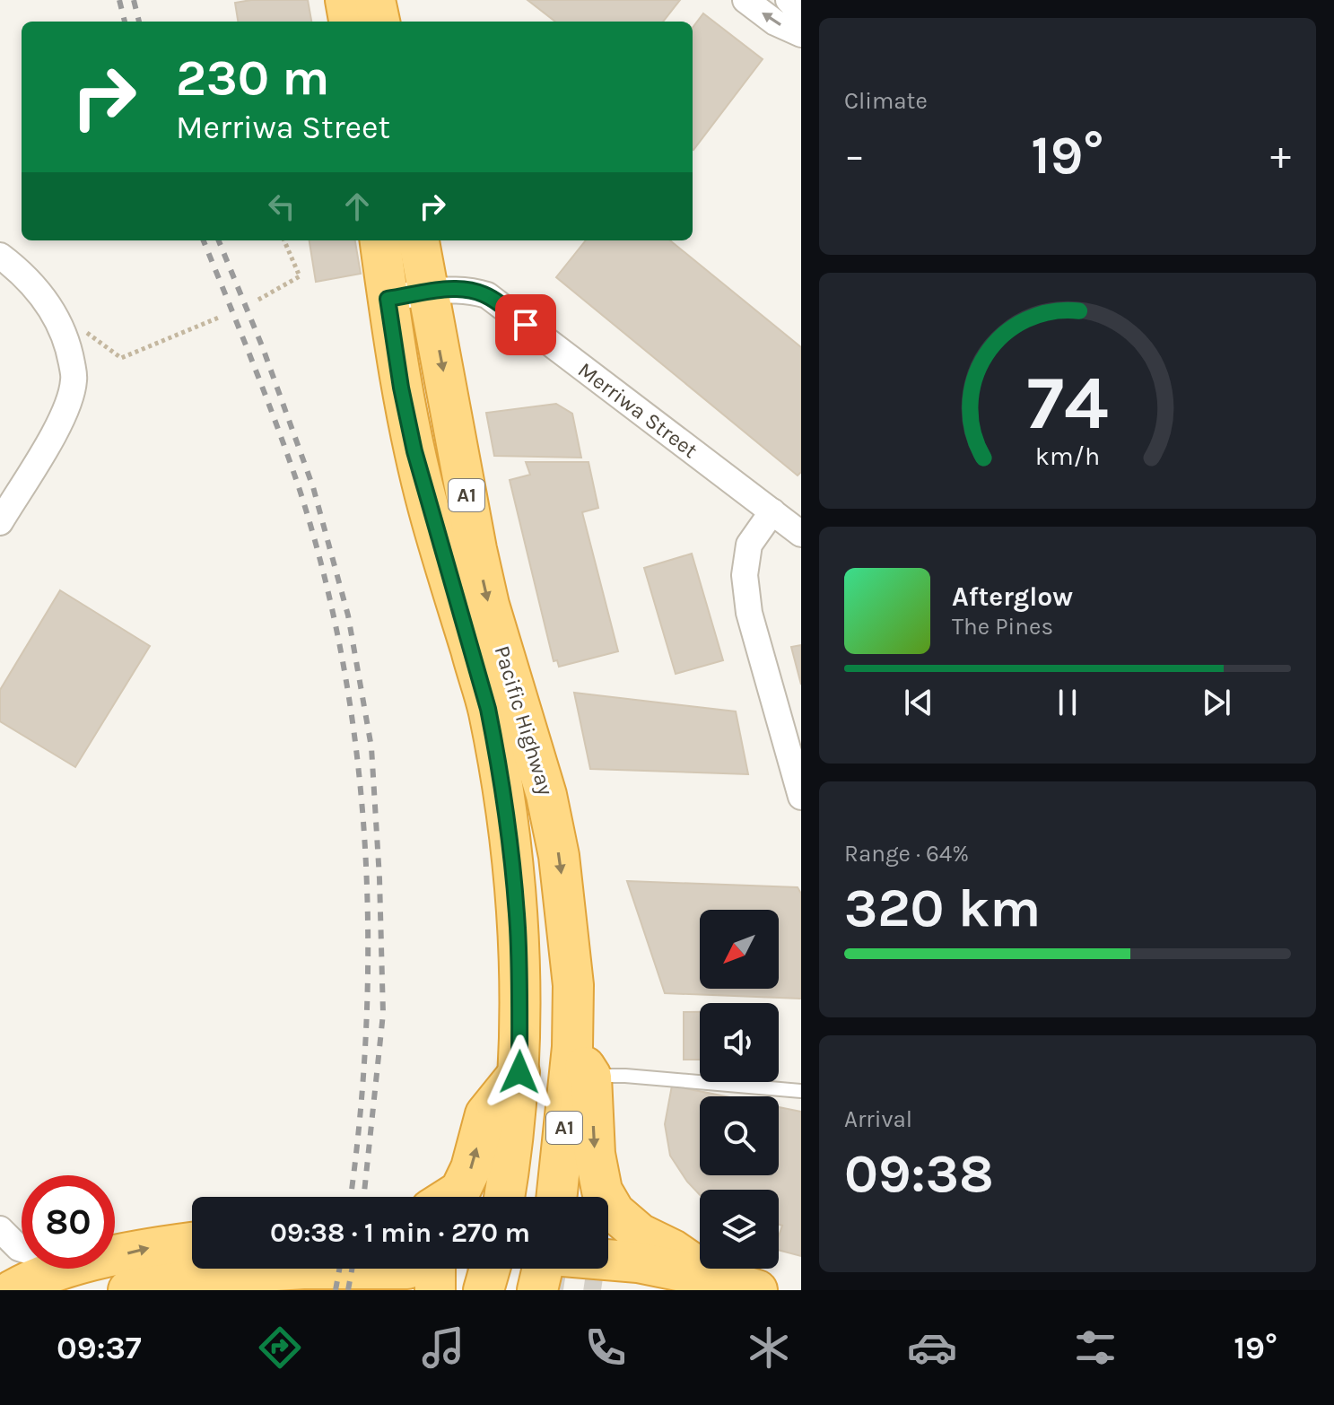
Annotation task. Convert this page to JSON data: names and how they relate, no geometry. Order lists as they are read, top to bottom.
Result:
{
  "streets": {
    "highway": ["A1", "Pacific Highway"],
    "street": ["Merriwa Street"]
  },
  "crossings": [
    ["Merriwa Street", "Pacific Highway"]
  ],
  "north": "bottom left",
  "page": {
    "tile": [
      "Climate",
      ["Range · 64%", "320 km"],
      ["Arrival", "09:38"]
    ],
    "turn": ["230 m", "Merriwa Street"],
    "heat": ["−", "19°", "+"],
    "song": ["Afterglow", "The Pines"],
    "limit": "80",
    "trip": "09:38 · 1 min · 270 m",
    "tabs": ["09:37", "19°"],
    "gauge": ["74", "km/h"]
  }
}
